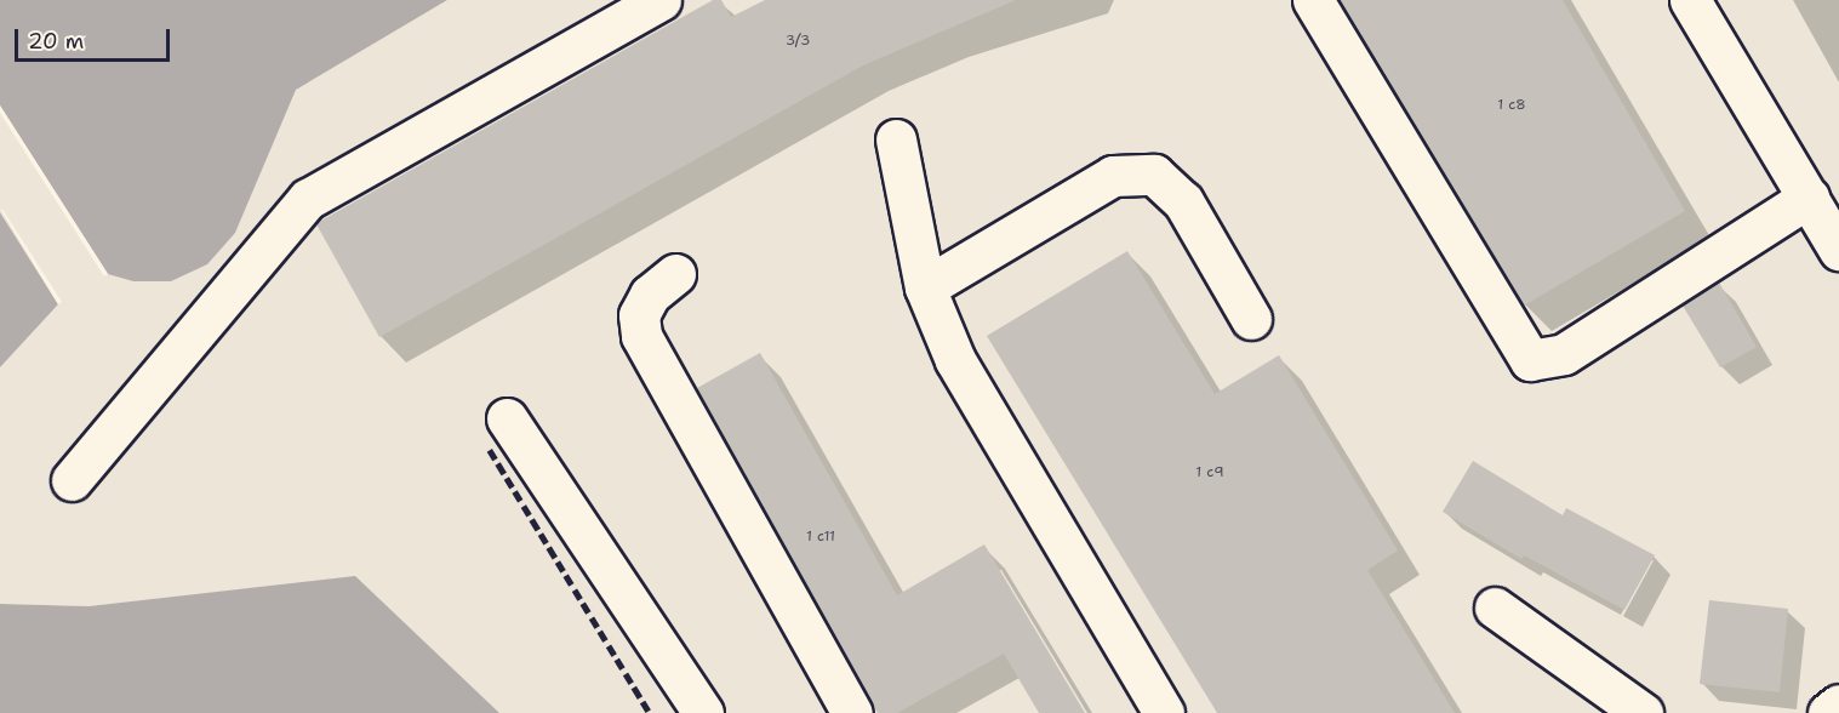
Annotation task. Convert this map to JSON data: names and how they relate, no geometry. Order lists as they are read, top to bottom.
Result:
{
  "house_numbers": [
    "3/3",
    "1 с8",
    "1 с9",
    "1 с11"
  ],
  "scale_bar": "20 m"
}
